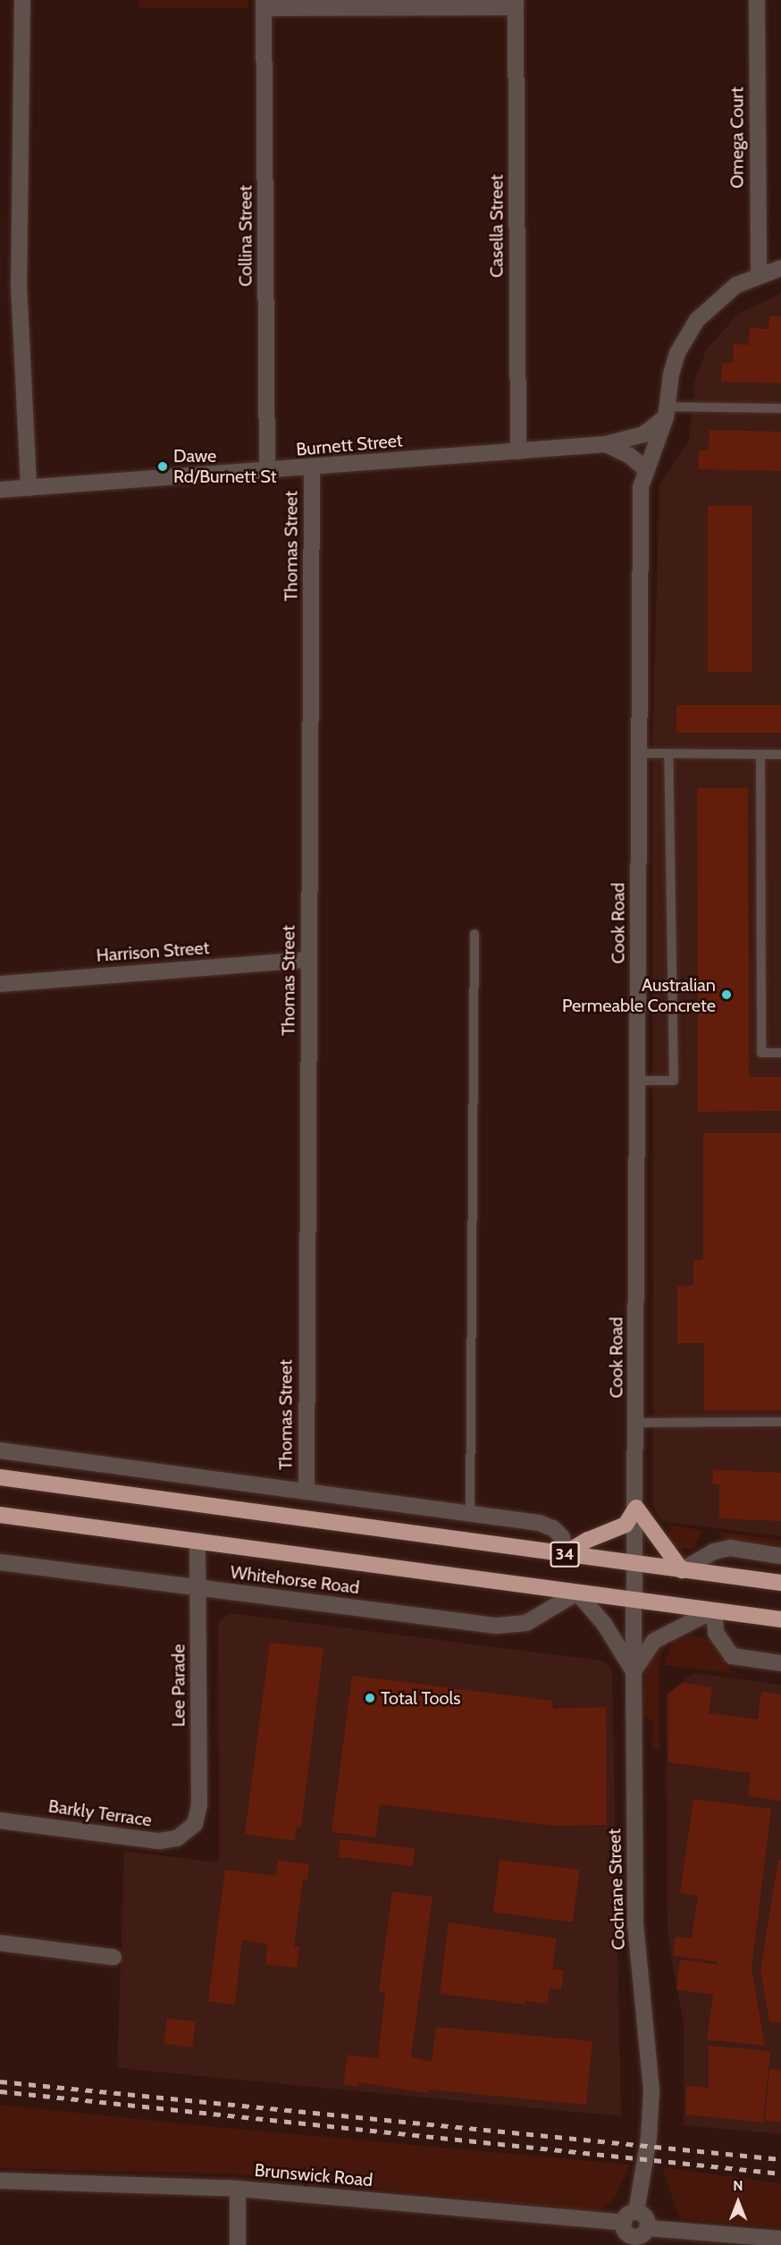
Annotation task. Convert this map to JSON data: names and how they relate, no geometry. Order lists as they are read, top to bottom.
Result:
{
  "streets": {
    "highway": ["34", "Whitehorse Road"],
    "street": [
      "Omega Court",
      "Casella Street",
      "Collina Street",
      "Burnett Street",
      "Thomas Street",
      "Cook Road",
      "Harrison Street",
      "Lee Parade",
      "Barkly Terrace",
      "Cochrane Street",
      "Brunswick Road"
    ]
  },
  "crossings": [
    ["Omega Court", "Cook Road"],
    ["Casella Street", "Burnett Street"],
    ["Collina Street", "Burnett Street"],
    ["Burnett Street", "Thomas Street"],
    ["Burnett Street", "Cook Road"],
    ["Thomas Street", "Harrison Street"],
    ["Cook Road", "34"],
    ["Cook Road", "Cochrane Street"],
    ["34", "Cochrane Street"],
    ["Whitehorse Road", "Lee Parade"],
    ["Whitehorse Road", "Cochrane Street"],
    ["Lee Parade", "Barkly Terrace"],
    ["Cochrane Street", "Brunswick Road"]
  ],
  "places": ["Dawe Rd/Burnett St", "Australian Permeable Concrete", "Total Tools"],
  "north": "top"
}
